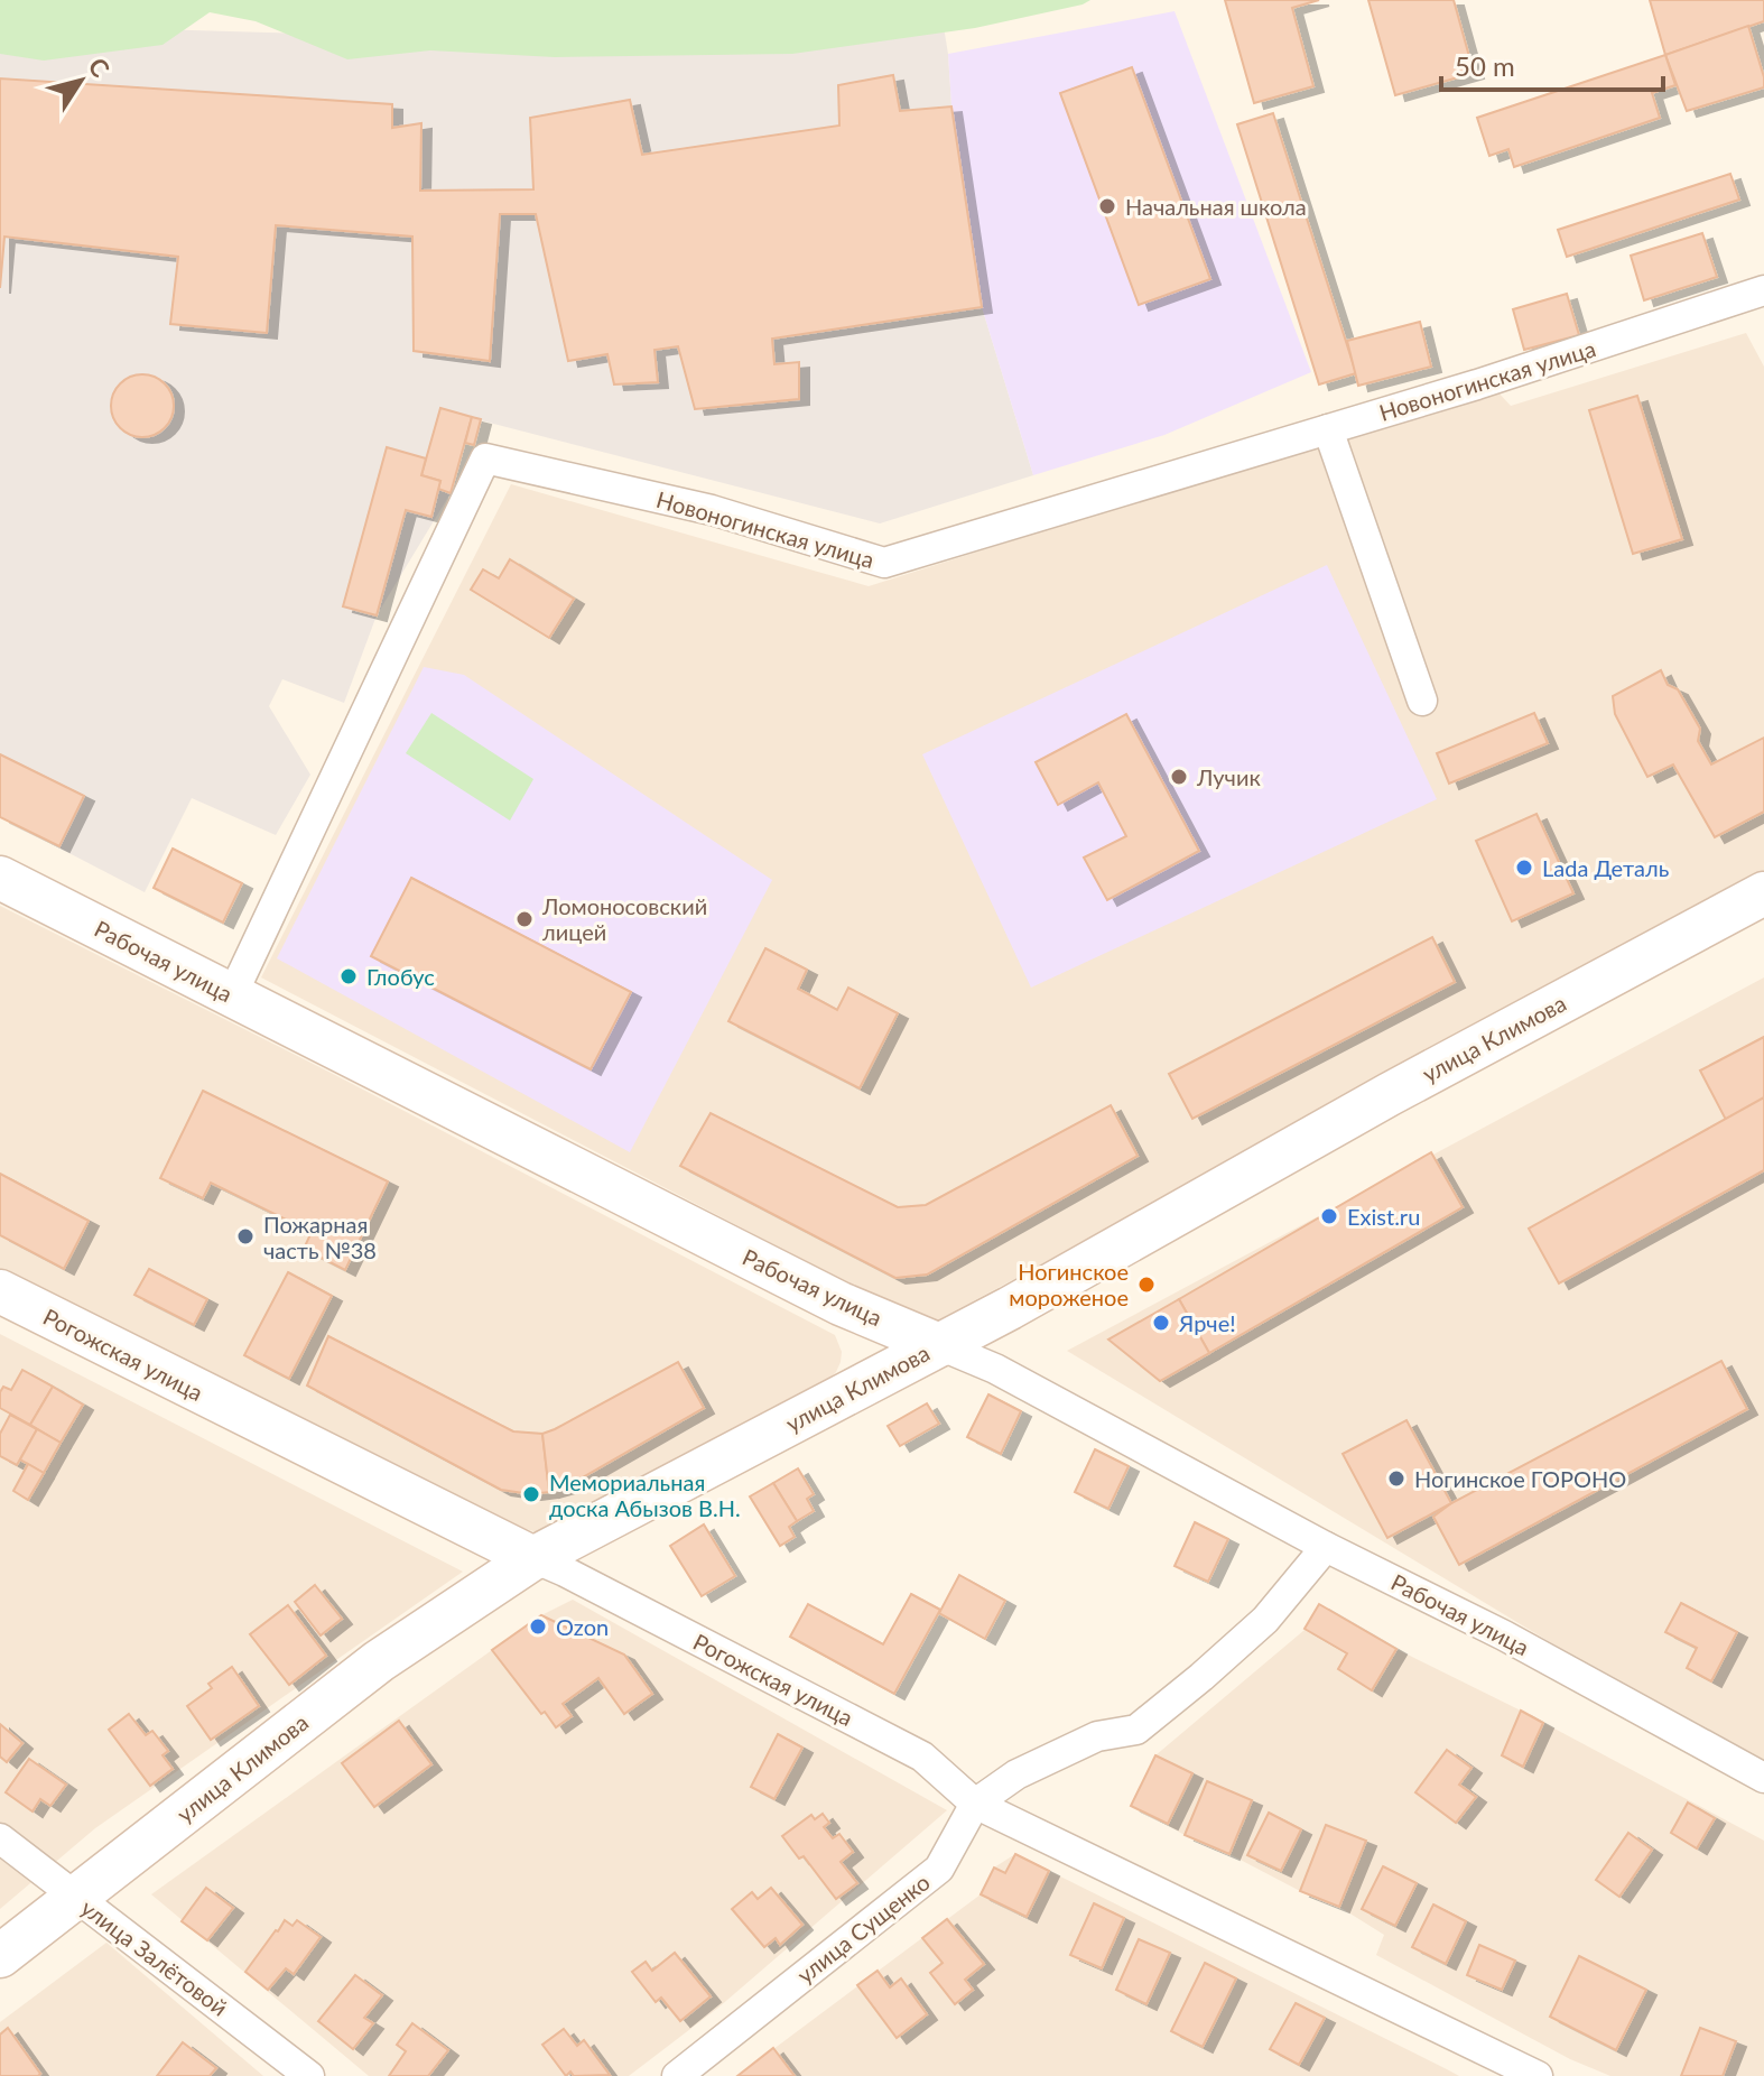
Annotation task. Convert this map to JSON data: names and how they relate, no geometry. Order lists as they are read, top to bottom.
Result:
{
  "streets": {
    "main road": ["Рабочая улица", "улица Климова", "Рогожская улица"],
    "street": ["Новоногинская улица", "улица Сущенко", "улица Залётовой"]
  },
  "crossings": [
    ["Новоногинская улица", "Рабочая улица"],
    ["Рабочая улица", "улица Климова"],
    ["Рабочая улица", "улица Сущенко"],
    ["улица Климова", "Рогожская улица"],
    ["улица Климова", "улица Залётовой"],
    ["Рогожская улица", "улица Сущенко"]
  ],
  "places": [
    "Начальная школа",
    "Лучик",
    "Lada Деталь",
    "Ломоносовский лицей",
    "Глобус",
    "Exist.ru",
    "Пожарная часть №38",
    "Ногинское мороженое",
    "Ярче!",
    "Ногинское ГОРОНО",
    "Мемориальная доска Абызов В.Н.",
    "Ozon"
  ],
  "scale_bar": "50 m",
  "north": "top right"
}
